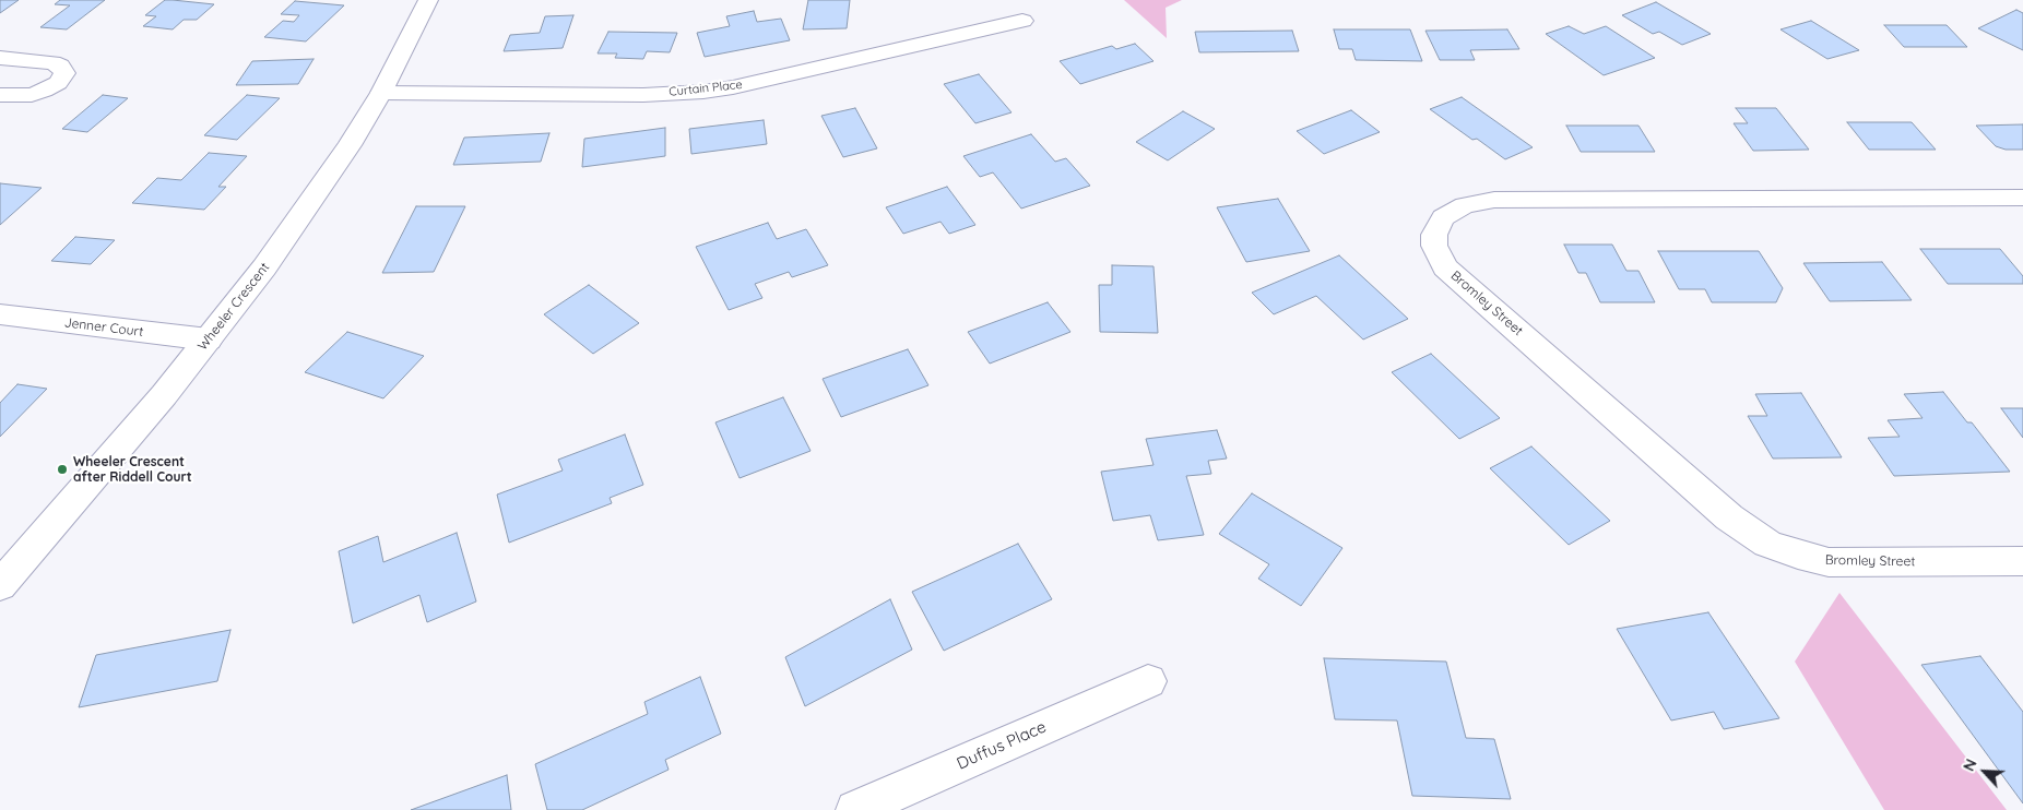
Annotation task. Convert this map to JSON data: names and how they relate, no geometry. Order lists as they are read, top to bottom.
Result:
{
  "streets": {
    "street": [
      "Curtain Place",
      "Bromley Street",
      "Wheeler Crescent",
      "Jenner Court",
      "Duffus Place"
    ]
  },
  "crossings": [
    ["Curtain Place", "Wheeler Crescent"],
    ["Wheeler Crescent", "Jenner Court"]
  ],
  "places": ["Wheeler Crescent after Riddell Court"],
  "north": "top left"
}
